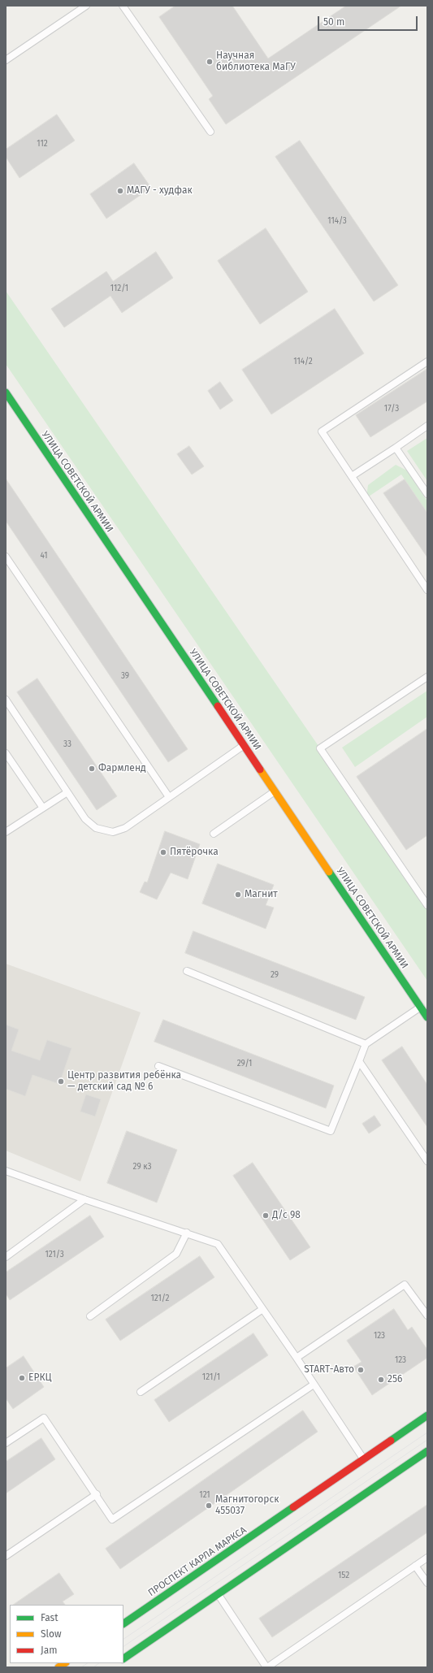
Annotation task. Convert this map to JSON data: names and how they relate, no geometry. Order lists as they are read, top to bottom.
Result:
{
  "streets": {
    "main road": ["УЛИЦА СОВЕТСКОЙ АРМИИ", "ПРОСПЕКТ КАРЛА МАРКСА"]
  },
  "places": [
    "Научная библиотека МаГУ",
    "МАГУ - худфак",
    "Фармленд",
    "Пятёрочка",
    "Магнит",
    "Центр развития ребёнка — детский сад № 6",
    "Д/с 98",
    "START-Авто",
    "ЕРКЦ",
    "256",
    "Магнитогорск 455037"
  ],
  "house_numbers": [
    "112",
    "114/3",
    "112/1",
    "114/2",
    "17/3",
    "41",
    "39",
    "33",
    "29",
    "29/1",
    "29 к3",
    "121/3",
    "121/2",
    "123",
    "123",
    "121/1",
    "121",
    "152"
  ],
  "legend": ["Fast", "Slow", "Jam"],
  "scale_bar": "50 m"
}
